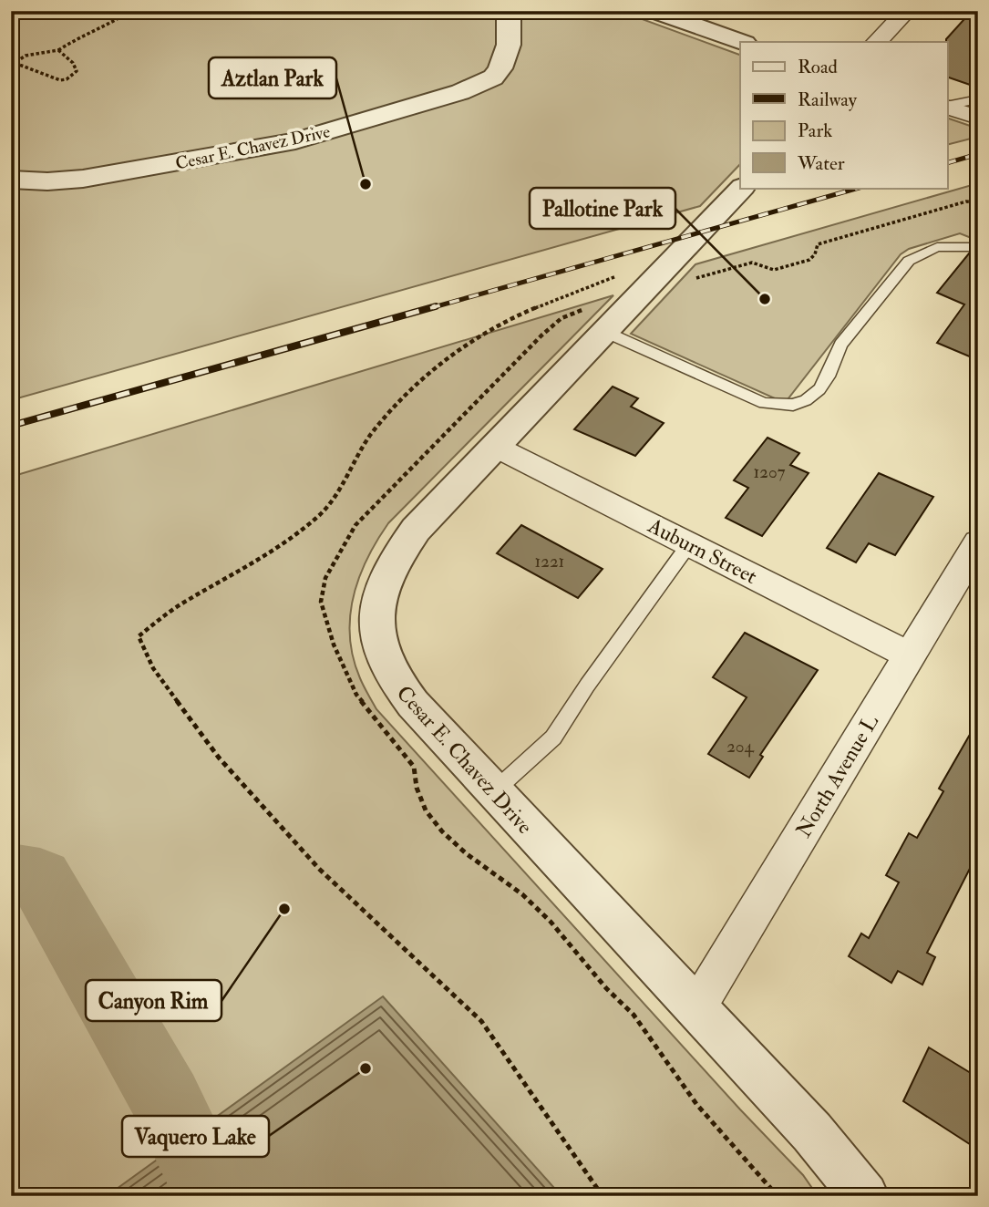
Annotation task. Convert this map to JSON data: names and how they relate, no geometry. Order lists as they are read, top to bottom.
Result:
{
  "streets": {
    "street": ["Cesar E. Chavez Drive", "Auburn Street", "North Avenue L"]
  },
  "crossings": [
    ["Cesar E. Chavez Drive", "Auburn Street"],
    ["Cesar E. Chavez Drive", "North Avenue L"],
    ["Auburn Street", "North Avenue L"]
  ],
  "places": [
    "Aztlan Park",
    "Pallotine Park",
    "Canyon Rim",
    "Vaquero Lake"
  ],
  "house_numbers": ["1207", "1221", "204"],
  "legend": [
    "Road",
    "Railway",
    "Park",
    "Water"
  ]
}
